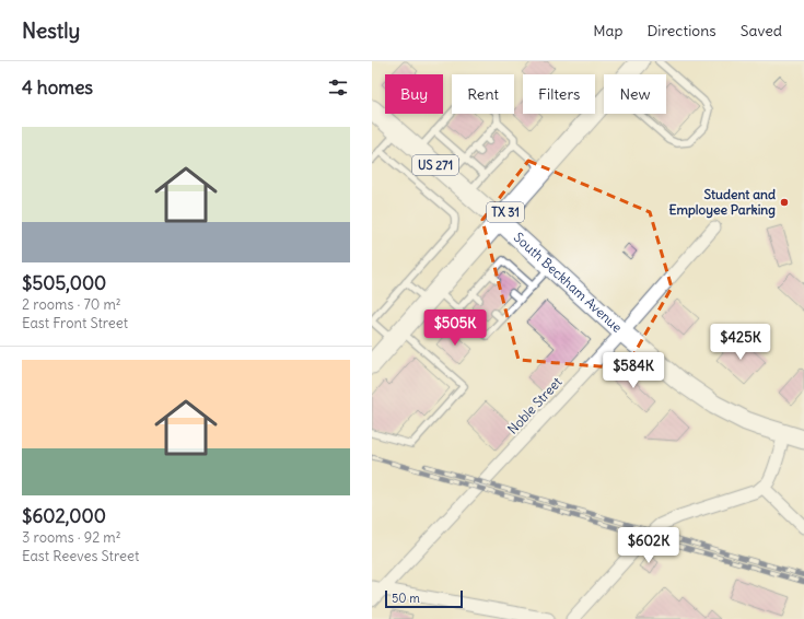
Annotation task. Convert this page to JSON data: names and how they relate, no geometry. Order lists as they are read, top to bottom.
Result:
{
  "streets": {
    "main road": ["US 271", "TX 31", "South Beckham Avenue"],
    "street": ["Noble Street"]
  },
  "crossings": [
    ["TX 31", "South Beckham Avenue"],
    ["South Beckham Avenue", "Noble Street"]
  ],
  "places": ["Student and Employee Parking"],
  "scale_bar": "50 m",
  "page": {
    "header": "Nestly",
    "nav": ["Map", "Directions", "Saved"],
    "heading": "4 homes",
    "chip": [
      "Buy",
      "Rent",
      "Filters",
      "New"
    ],
    "list": [
      {
        "name": "$505,000",
        "note": "2 rooms · 70 m² · East Front Street"
      },
      {
        "name": "$602,000",
        "note": "3 rooms · 92 m² · East Reeves Street"
      }
    ],
    "price": [
      "$505K",
      "$425K",
      "$584K",
      "$602K"
    ],
    "scale": "50 m"
  }
}
